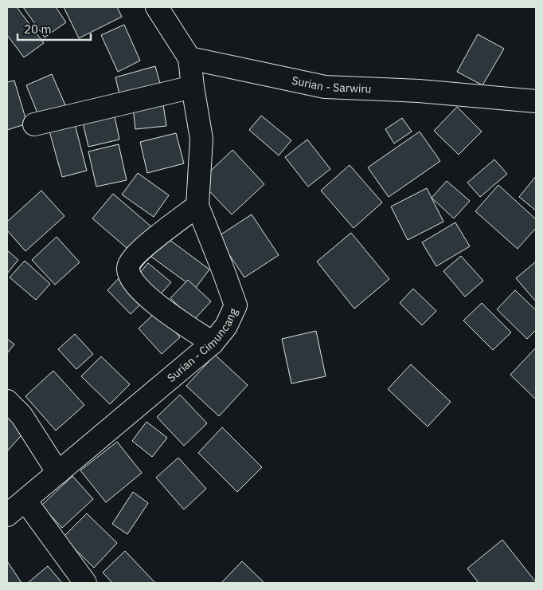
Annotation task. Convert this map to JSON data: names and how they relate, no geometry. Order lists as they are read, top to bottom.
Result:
{
  "streets": {
    "street": ["Surian - Sarwiru", "Surian - Cimuncang"]
  },
  "crossings": [
    ["Surian - Sarwiru", "Surian - Cimuncang"]
  ],
  "scale_bar": "20 m"
}
